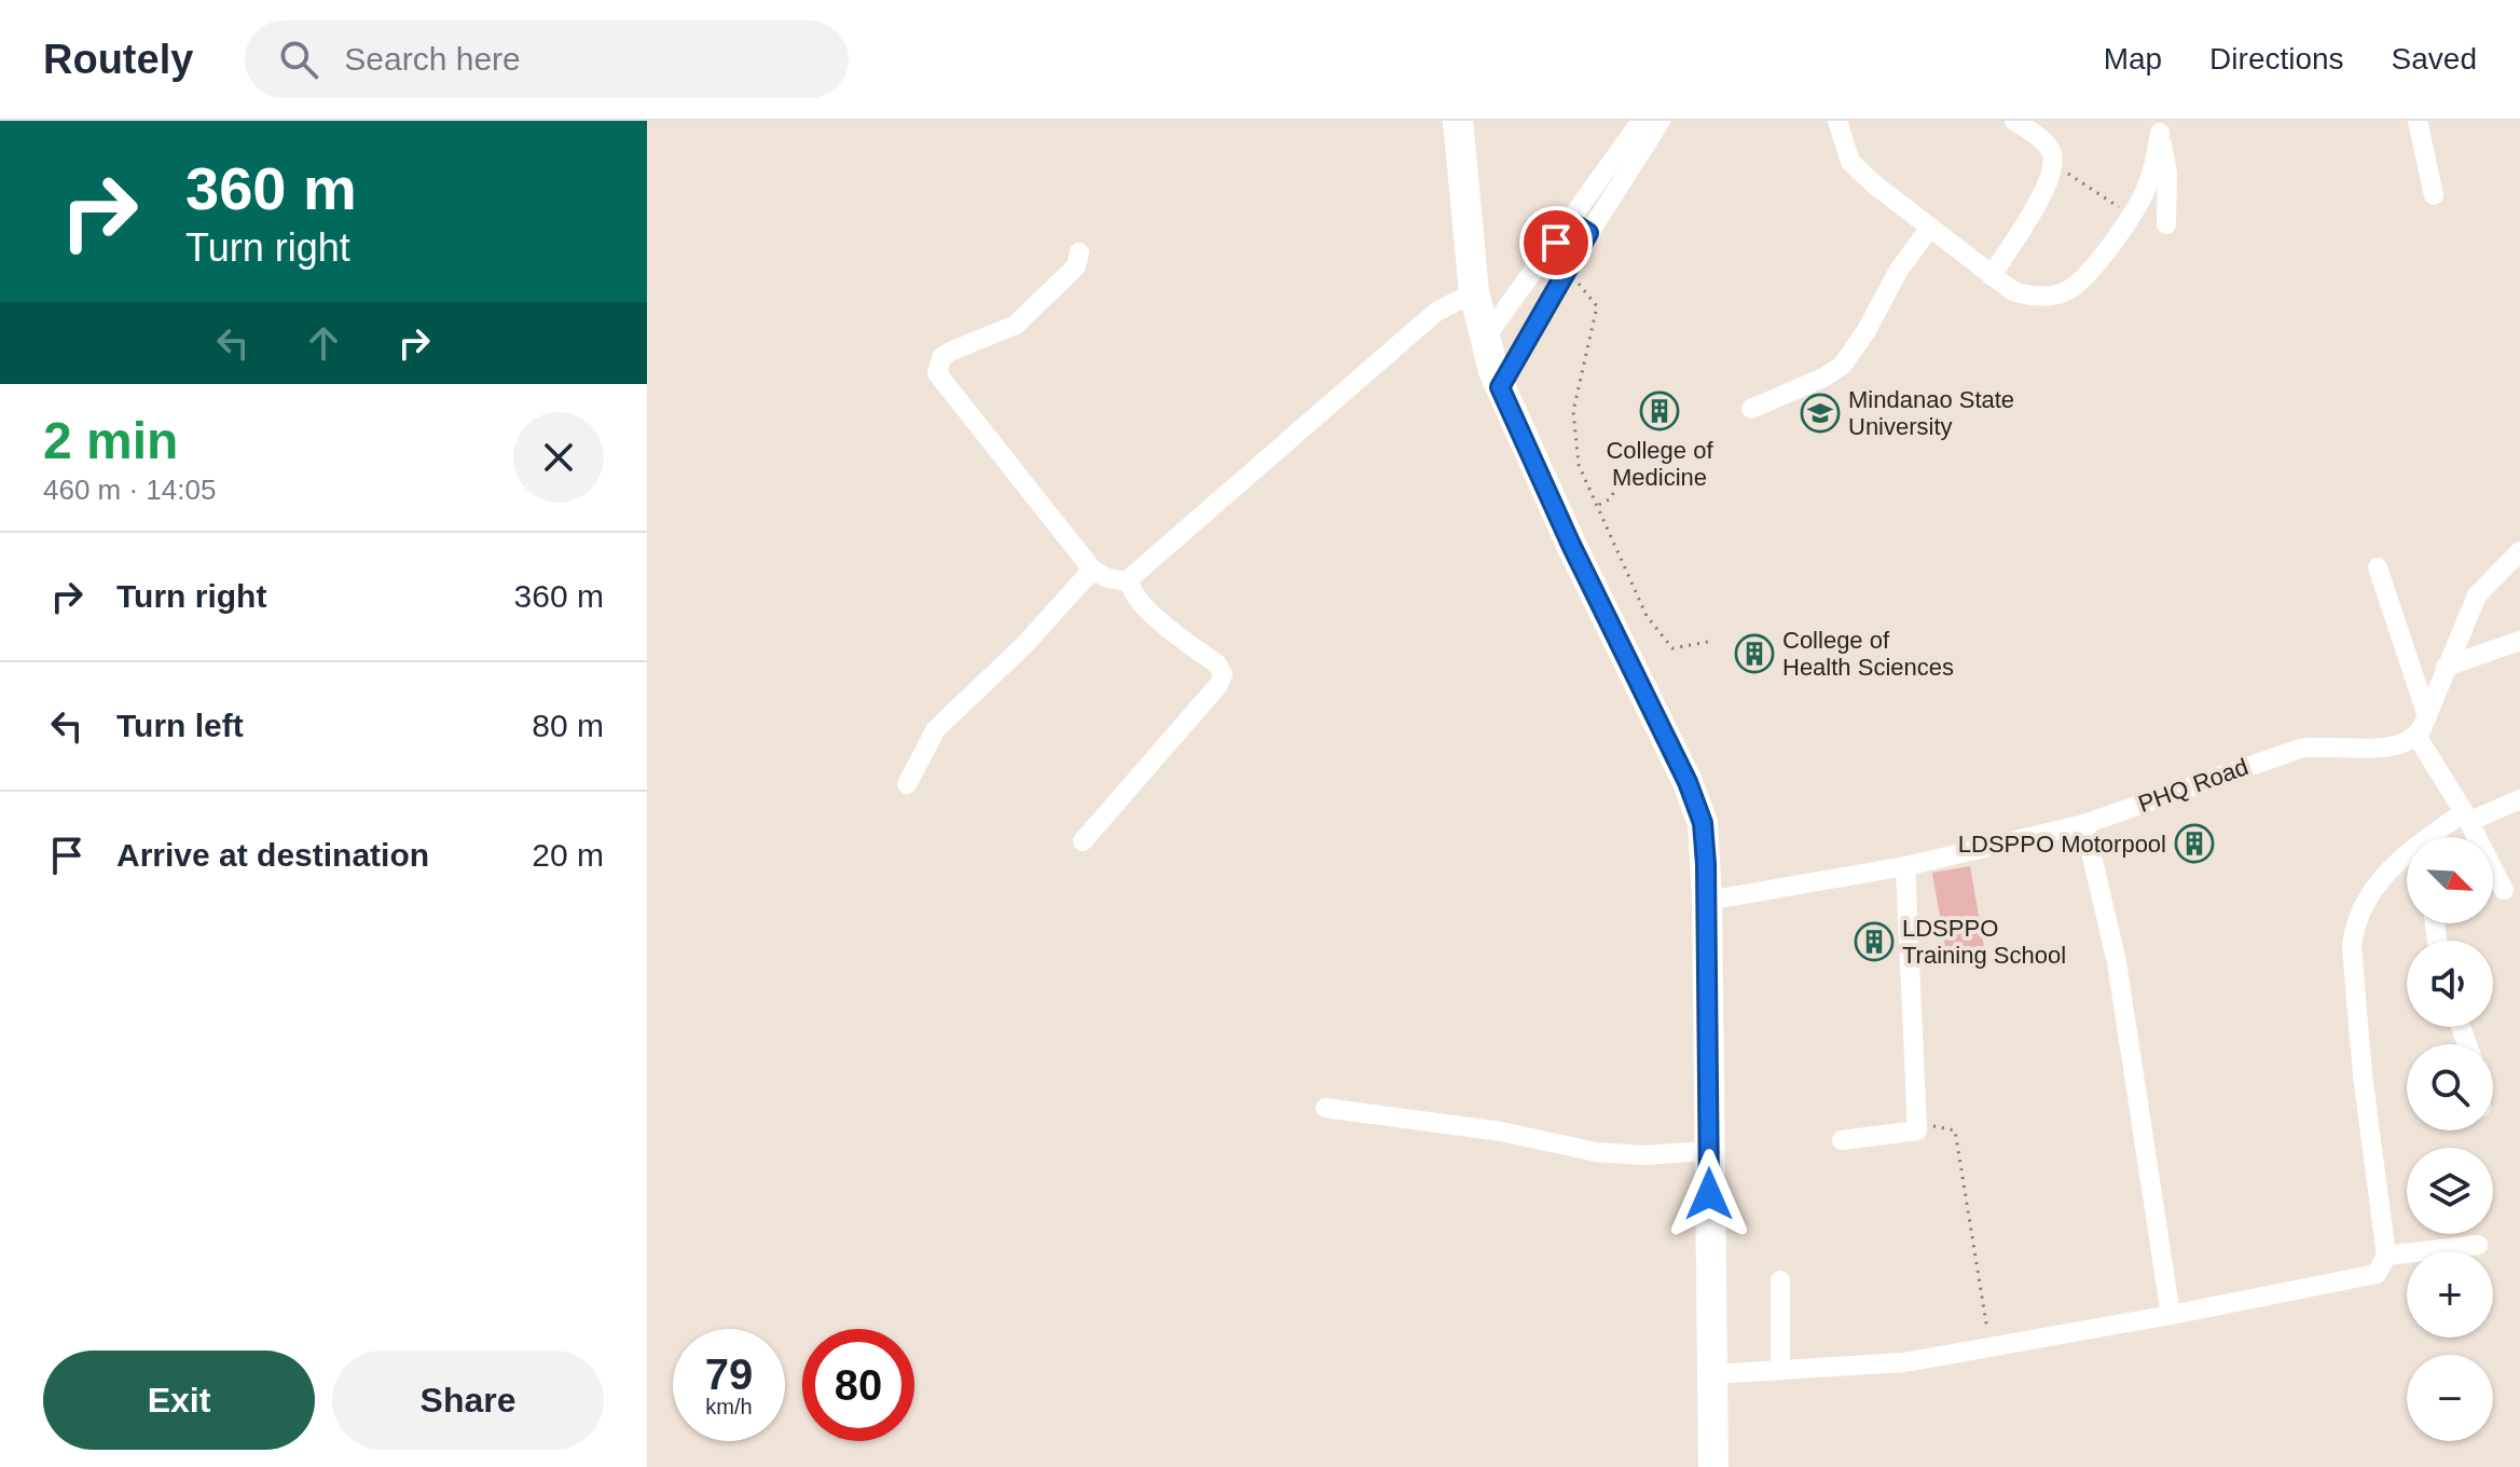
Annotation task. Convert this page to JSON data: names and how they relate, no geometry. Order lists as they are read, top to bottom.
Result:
{
  "streets": {
    "street": ["PHQ Road"]
  },
  "places": {
    "building": [
      "College of Medicine",
      "College of Health Sciences",
      "LDSPPO Motorpool",
      "LDSPPO Training School"
    ],
    "school or university": ["Mindanao State University"]
  },
  "north": "bottom right",
  "page": {
    "header": "Routely",
    "search": "Search here",
    "nav": ["Map", "Directions", "Saved"],
    "turn": ["360 m", "Turn right"],
    "heading": ["2 min", "460 m · 14:05"],
    "list": [
      {
        "name": "Turn right",
        "value": "360 m"
      },
      {
        "name": "Turn left",
        "value": "80 m"
      },
      {
        "name": "Arrive at destination",
        "value": "20 m"
      }
    ],
    "map_buttons": ["+", "−"],
    "speed": "79 km/h",
    "limit": "80",
    "buttons": ["Exit", "Share"]
  }
}
